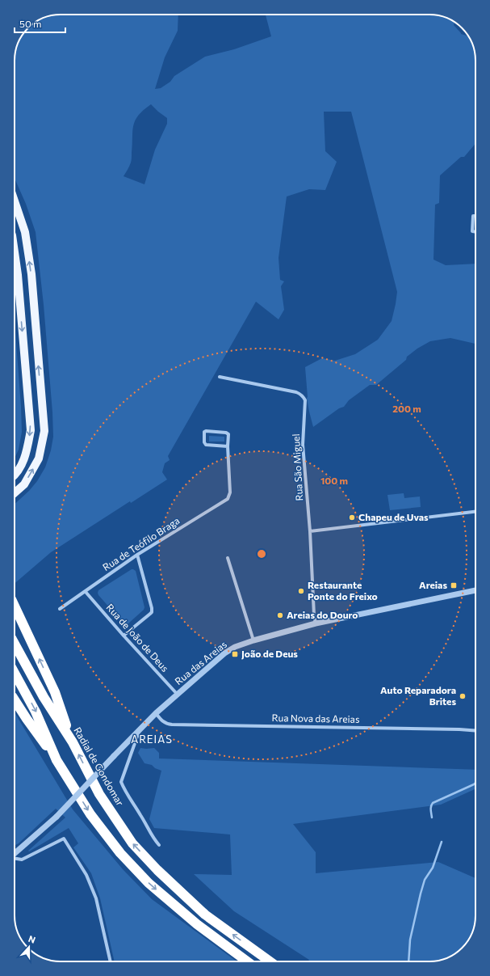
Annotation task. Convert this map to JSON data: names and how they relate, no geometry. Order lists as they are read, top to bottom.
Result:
{
  "streets": {
    "highway": ["Radial de Gondomar"],
    "street": [
      "Rua São Miguel",
      "Rua de Teófilo Braga",
      "Rua de João de Deus",
      "Rua das Areias",
      "Rua Nova das Areias"
    ]
  },
  "crossings": [
    ["Rua São Miguel", "Rua das Areias"],
    ["Rua de Teófilo Braga", "Rua de João de Deus"],
    ["Rua de João de Deus", "Rua das Areias"],
    ["Rua das Areias", "Rua Nova das Areias"]
  ],
  "districts": ["AREIAS"],
  "places": {
    "other": [
      "Chapeu de Uvas",
      "Restaurante Ponte do Freixo",
      "Areias do Douro",
      "Auto Reparadora Brites"
    ],
    "transit": ["Areias", "João de Deus"]
  },
  "scale_bar": "50 m",
  "north": "top",
  "rings": ["200 m", "100 m"]
}
